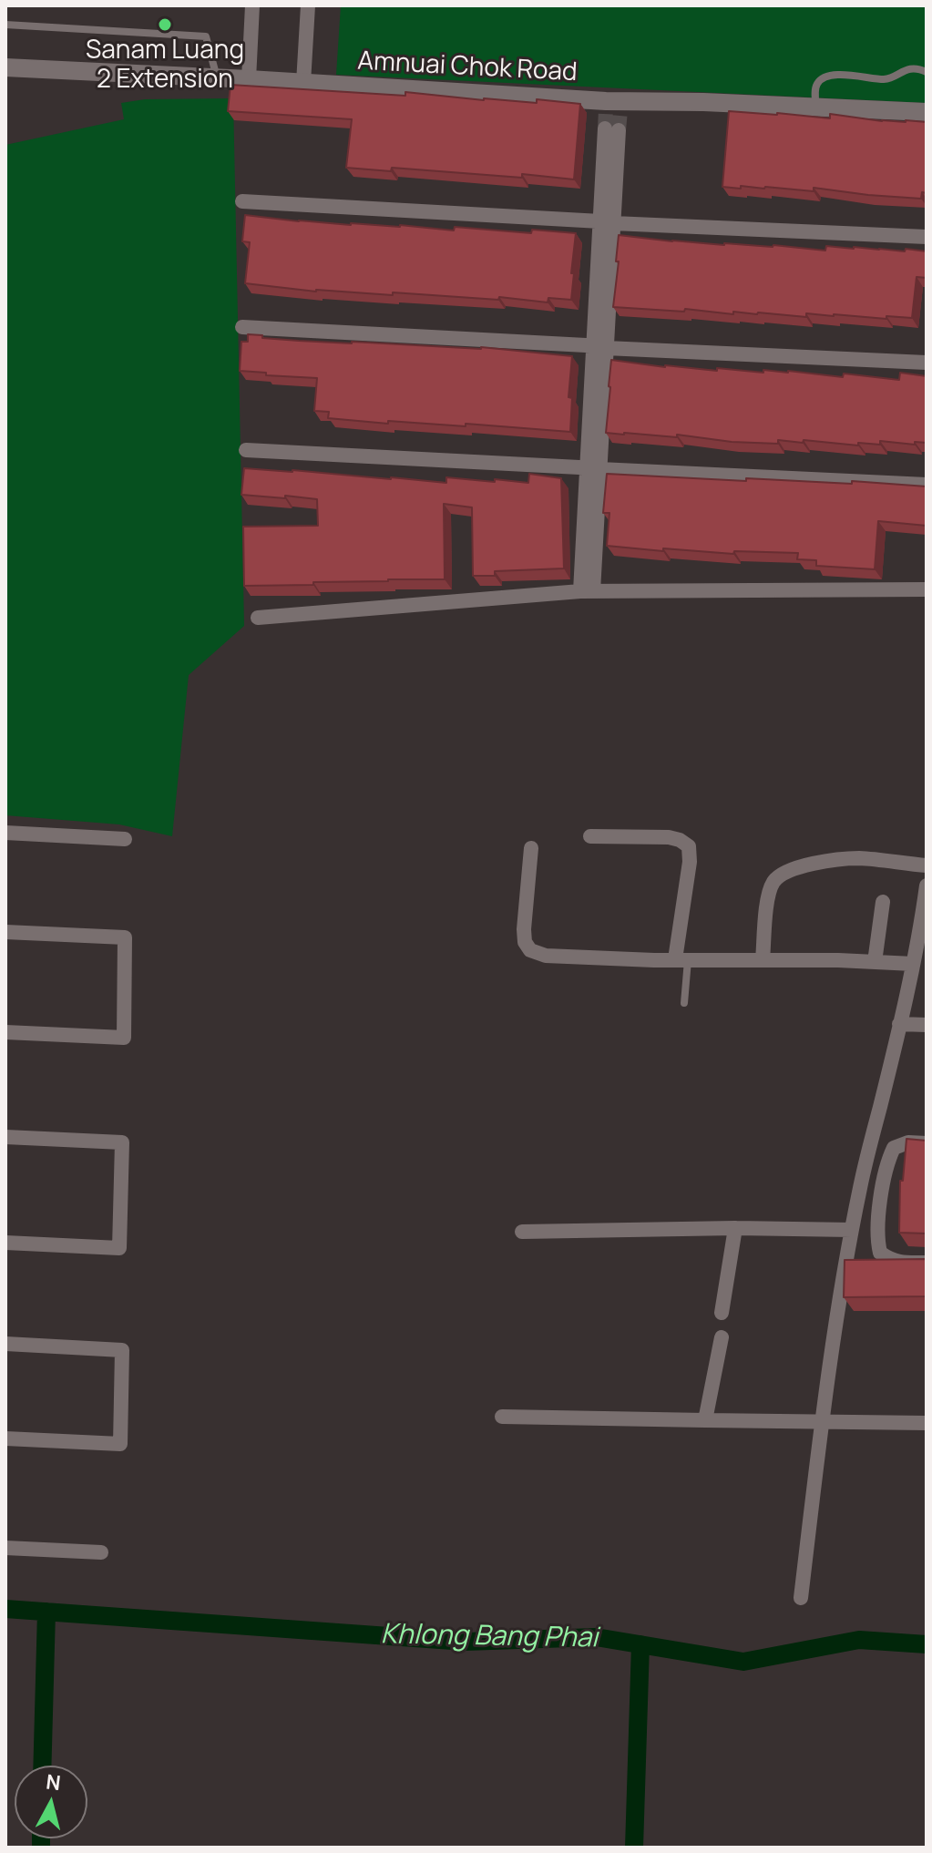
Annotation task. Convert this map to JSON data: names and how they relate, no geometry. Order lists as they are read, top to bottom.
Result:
{
  "streets": {
    "street": ["Amnuai Chok Road"]
  },
  "water": ["Khlong Bang Phai"],
  "places": ["Sanam Luang 2 Extension"],
  "north": "top"
}
